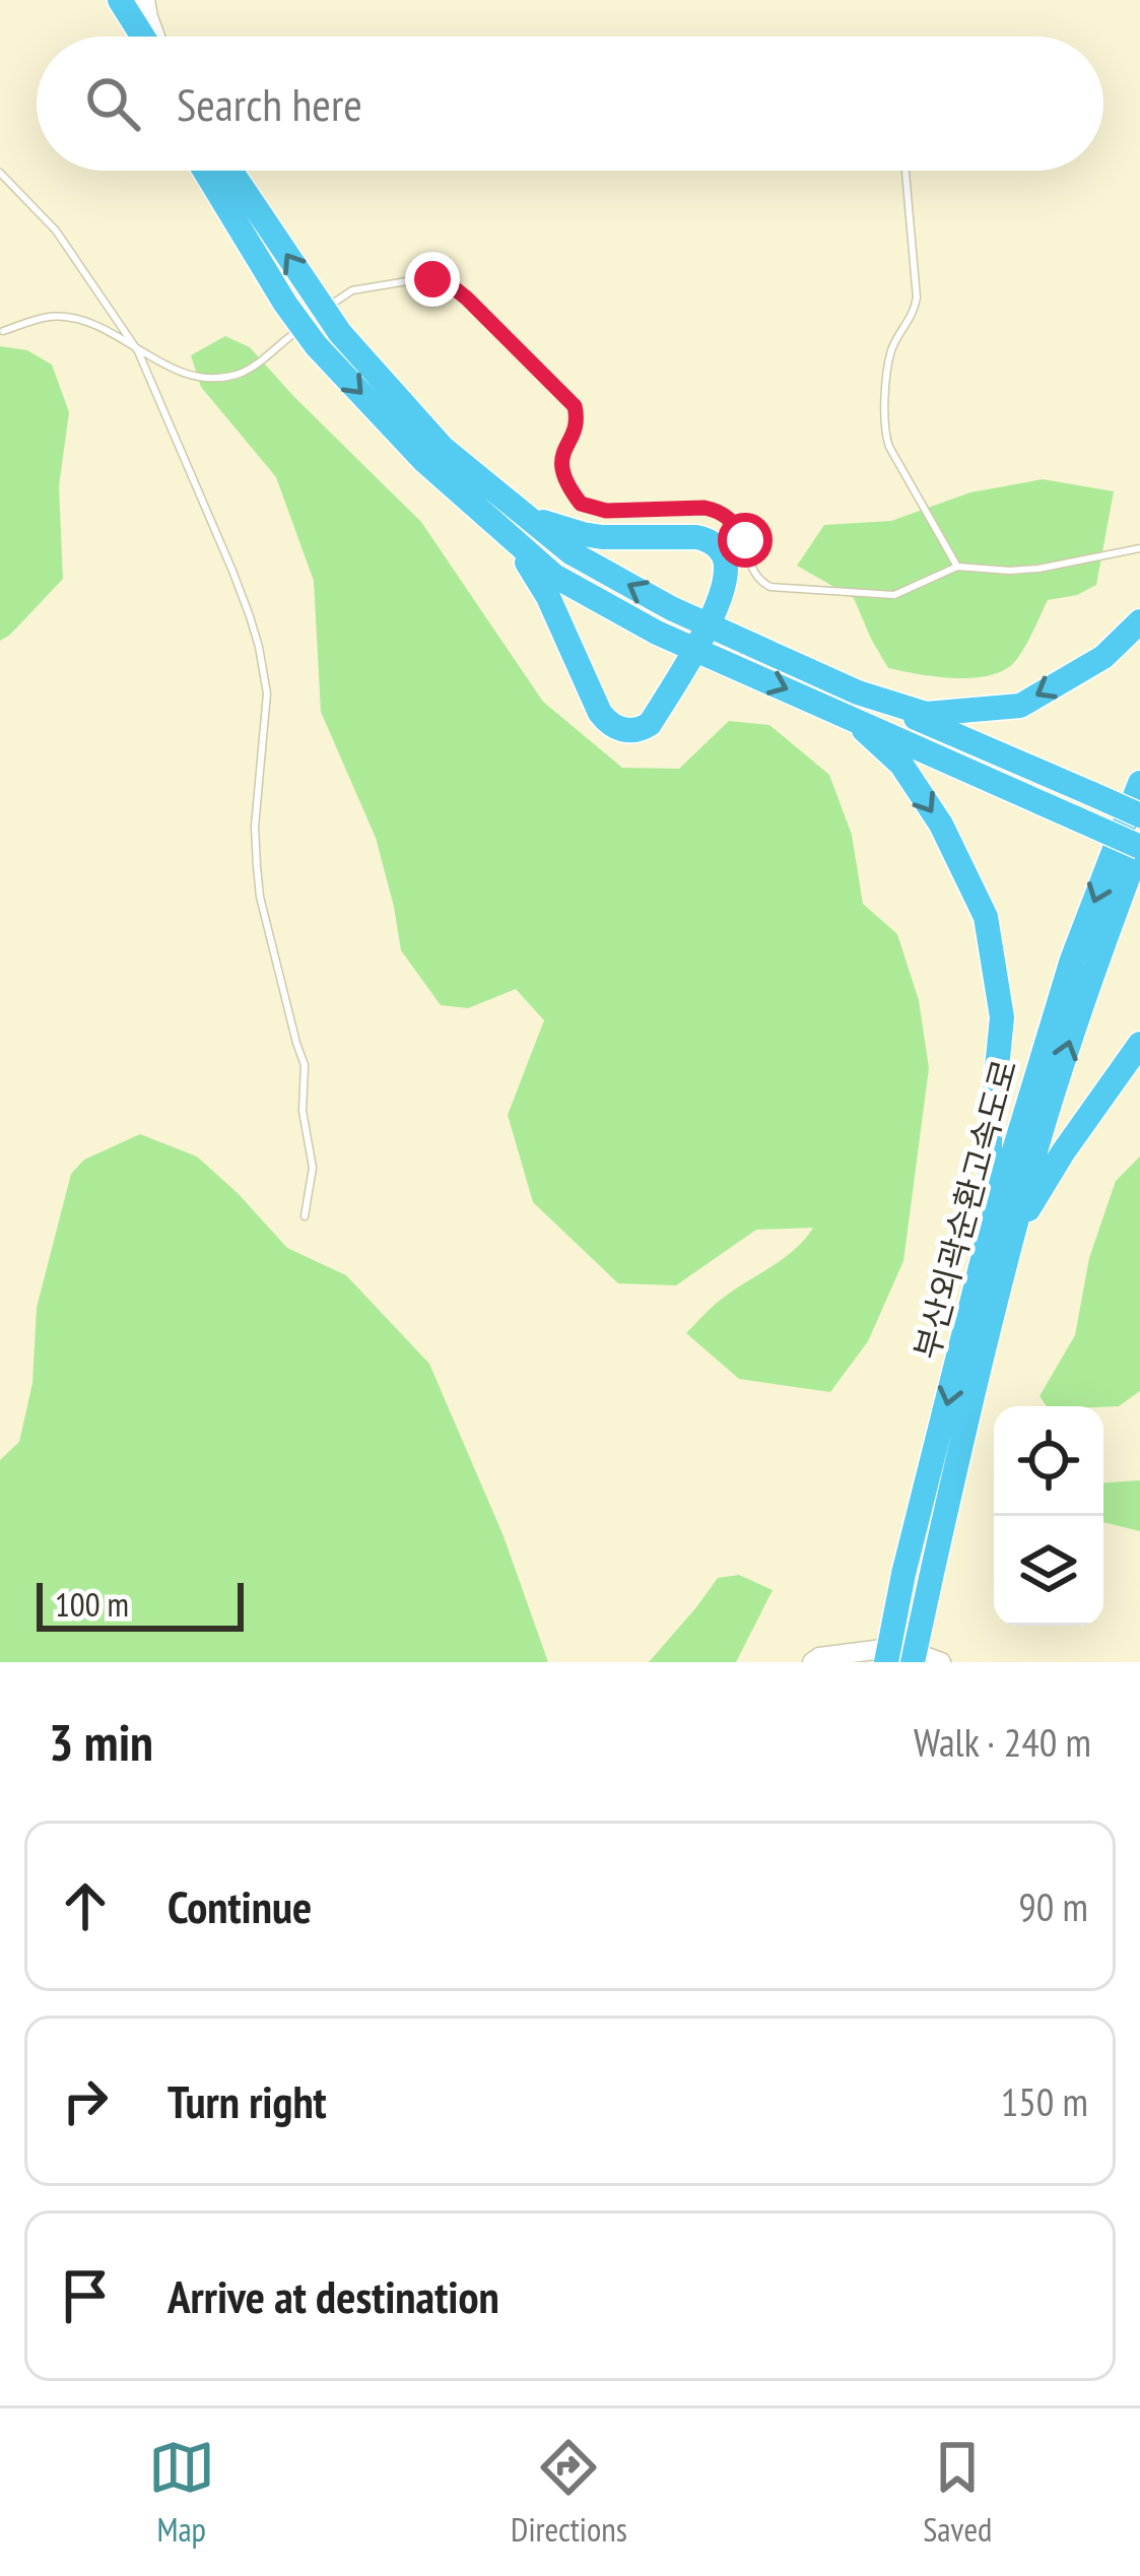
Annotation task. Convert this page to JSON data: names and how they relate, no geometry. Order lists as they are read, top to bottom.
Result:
{
  "streets": {
    "highway": ["부산외곽순환고속도로"]
  },
  "scale_bar": "100 m",
  "page": {
    "search": "Search here",
    "scale": "100 m",
    "heading": ["3 min", "Walk · 240 m"],
    "list": [
      ["Continue", "90 m"],
      ["Turn right", "150 m"],
      "Arrive at destination"
    ],
    "nav": ["Map", "Directions", "Saved"]
  }
}
